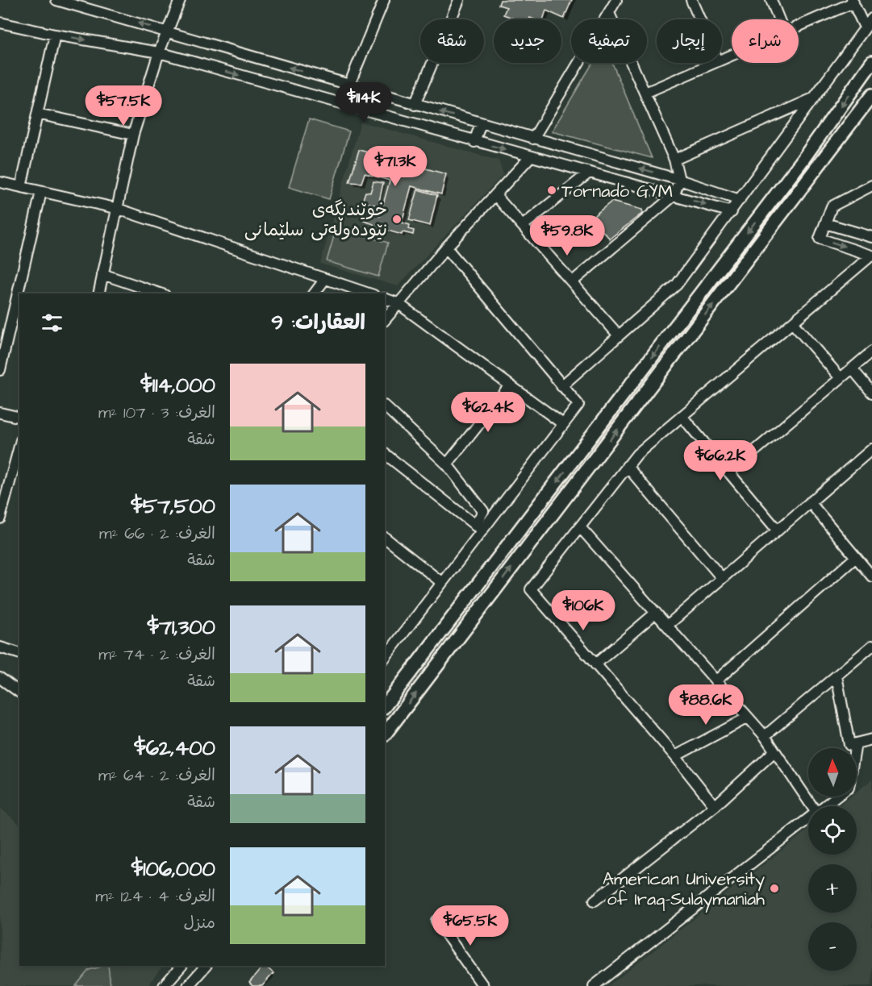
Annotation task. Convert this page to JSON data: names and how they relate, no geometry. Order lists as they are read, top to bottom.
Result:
{
  "places": ["Tornado GYM", "خوێندنگەی نێوده‌وڵه‌تی سلێمانی", "American University of Iraq-Sulaymaniah"],
  "north": "top",
  "page": {
    "chip": [
      "شراء",
      "إيجار",
      "تصفية",
      "جديد",
      "شقة"
    ],
    "price": [
      "$114K",
      "$57.5K",
      "$71.3K",
      "$59.8K",
      "$62.4K",
      "$66.2K",
      "$106K",
      "$88.6K",
      "$65.5K"
    ],
    "heading": "العقارات: 9",
    "list": [
      {
        "name": "$114,000",
        "note": "الغرف: 3 · 107 m² · شقة"
      },
      {
        "name": "$57,500",
        "note": "الغرف: 2 · 66 m² · شقة"
      },
      {
        "name": "$71,300",
        "note": "الغرف: 2 · 74 m² · شقة"
      },
      {
        "name": "$62,400",
        "note": "الغرف: 2 · 64 m² · شقة"
      },
      {
        "name": "$106,000",
        "note": "الغرف: 4 · 124 m² · منزل"
      }
    ],
    "map_buttons": ["+", "−"]
  }
}
